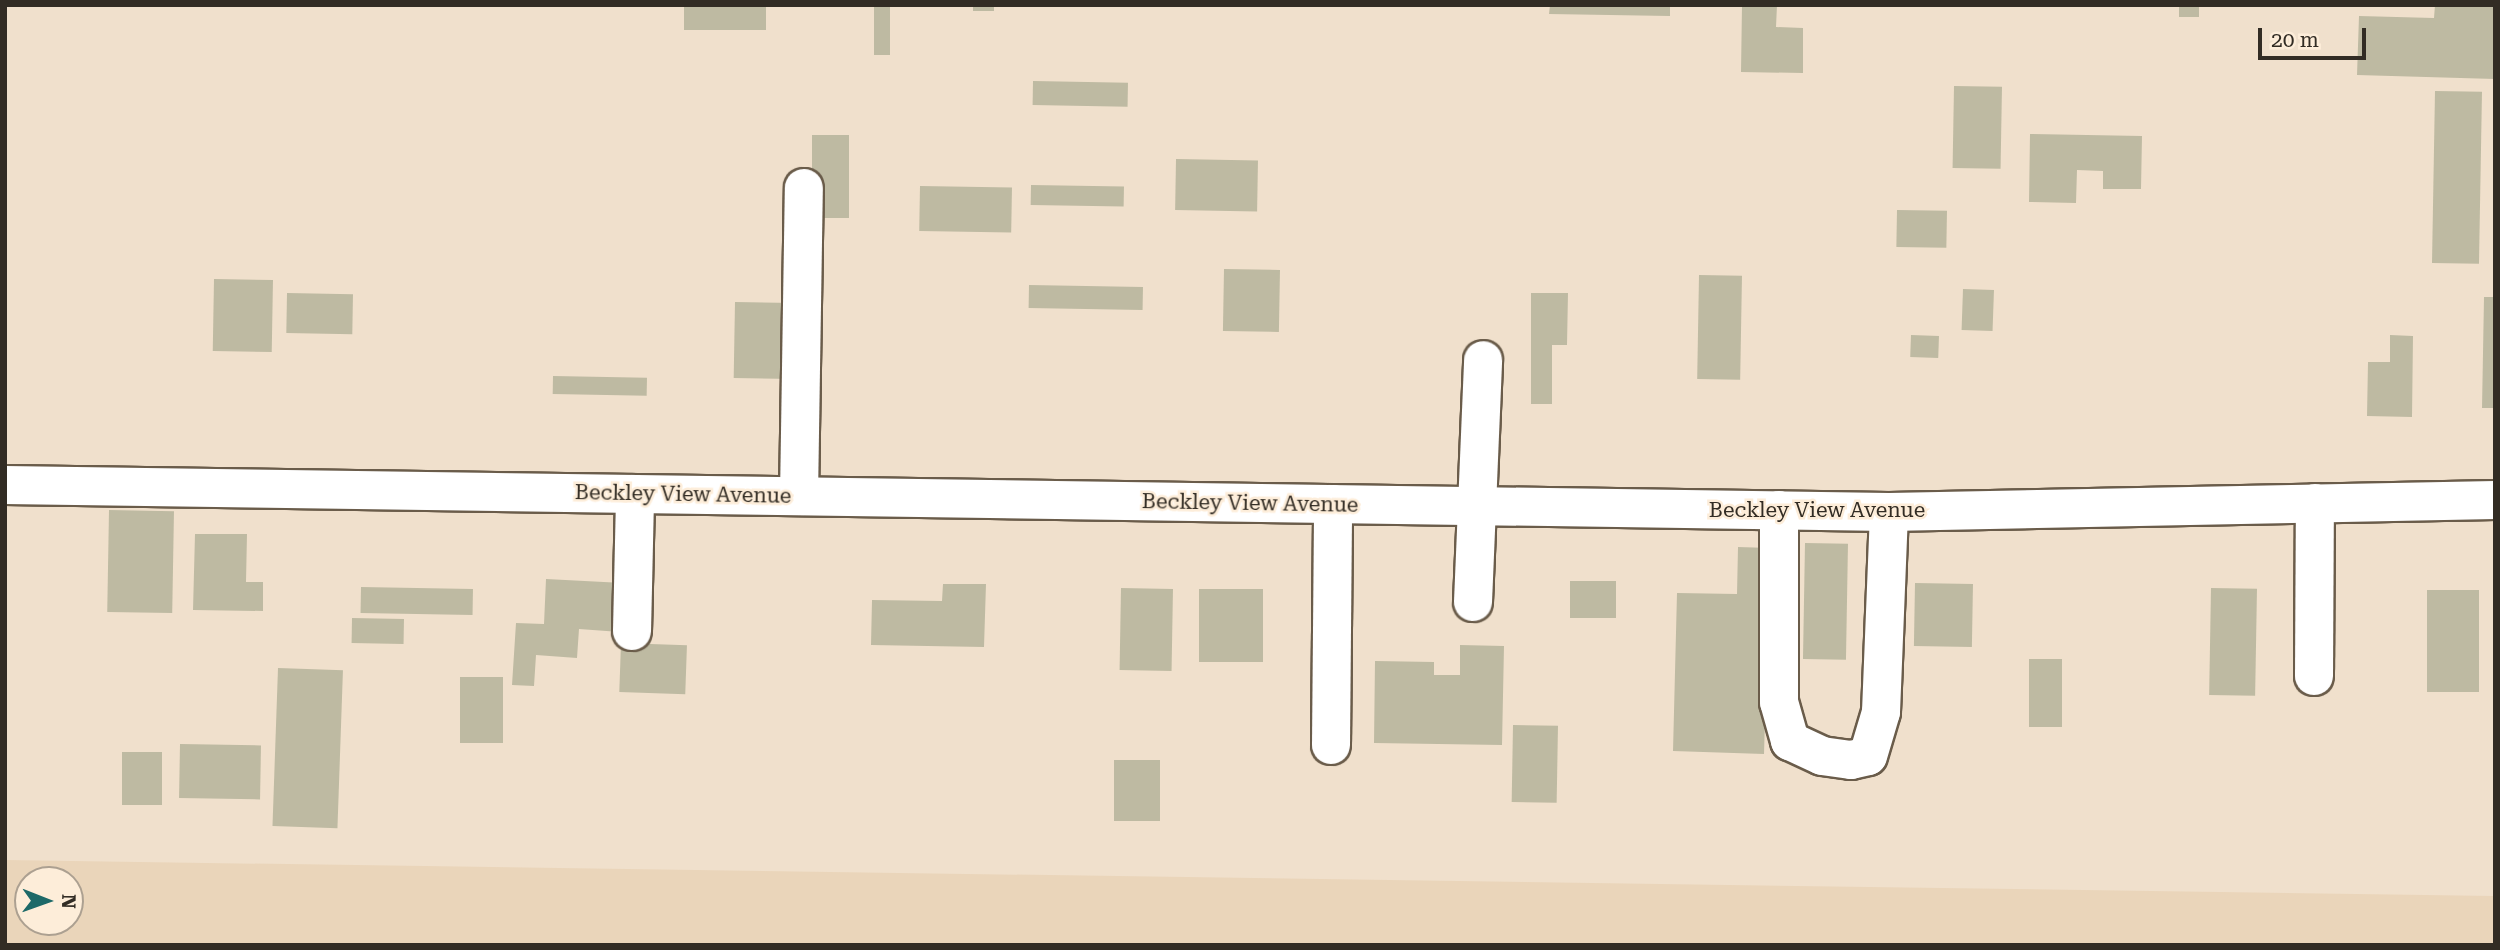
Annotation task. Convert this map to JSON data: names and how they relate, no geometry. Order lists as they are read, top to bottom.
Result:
{
  "streets": {
    "street": ["Beckley View Avenue"]
  },
  "scale_bar": "20 m",
  "north": "right"
}
